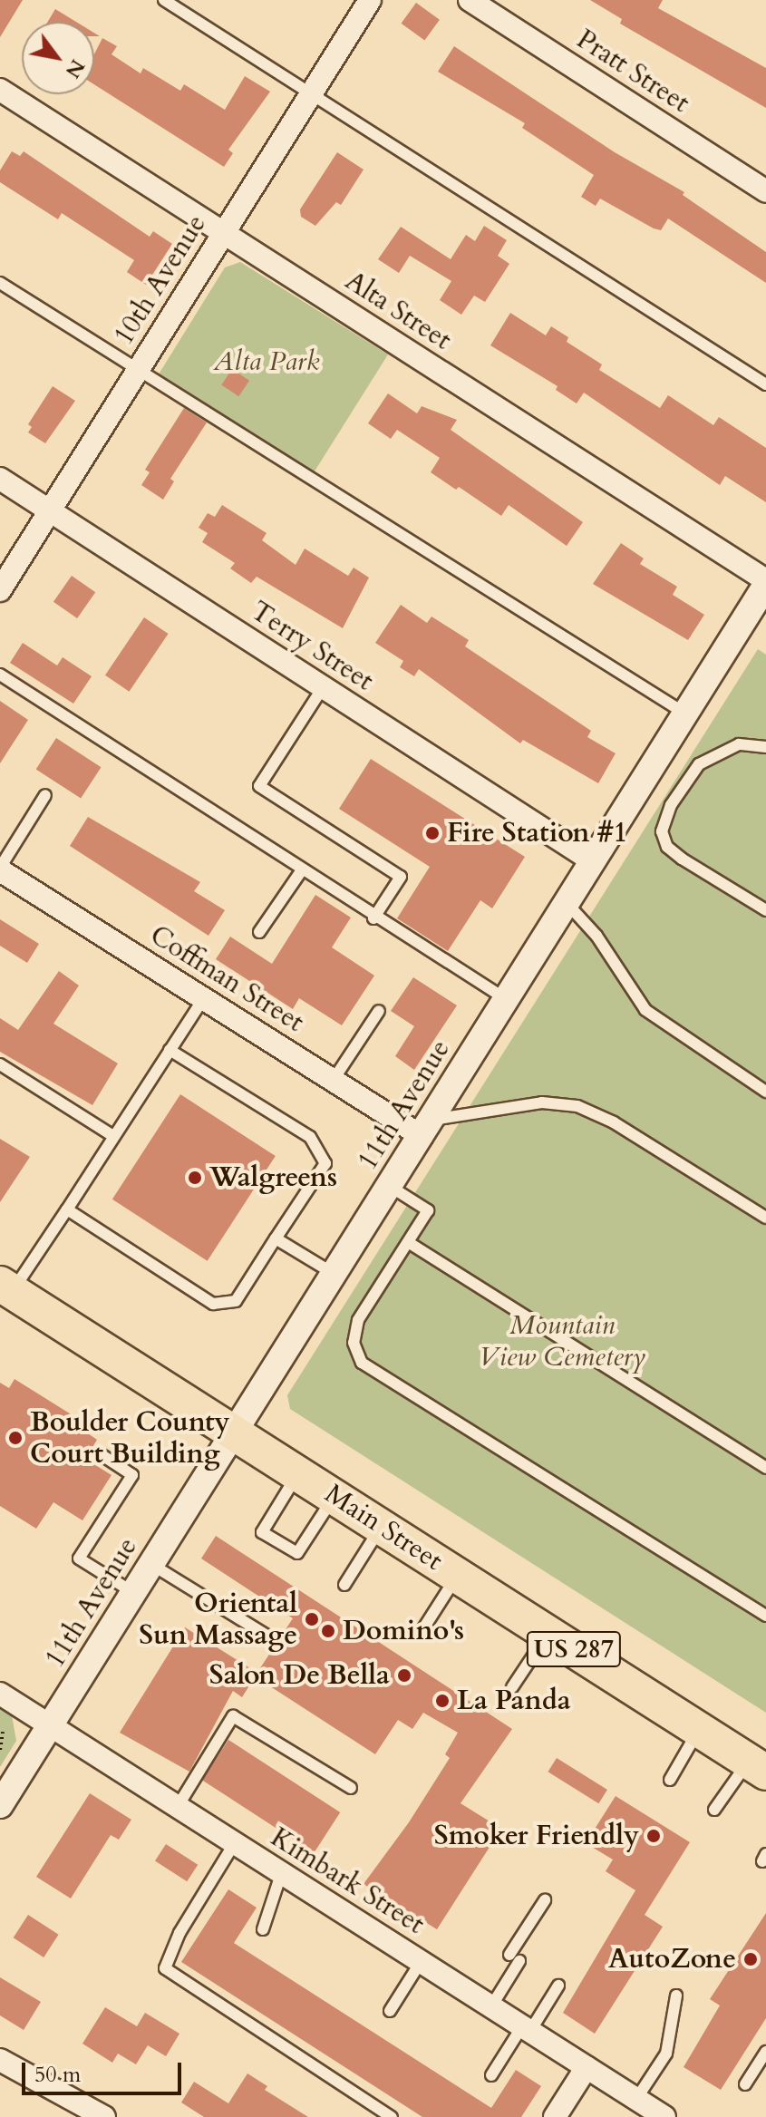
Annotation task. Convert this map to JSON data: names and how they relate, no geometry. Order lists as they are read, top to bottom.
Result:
{
  "streets": {
    "highway": ["Main Street", "US 287"],
    "street": [
      "Pratt Street",
      "10th Avenue",
      "Alta Street",
      "Terry Street",
      "Coffman Street",
      "11th Avenue",
      "Kimbark Street"
    ]
  },
  "crossings": [
    ["10th Avenue", "Alta Street"],
    ["10th Avenue", "Terry Street"],
    ["Alta Street", "11th Avenue"],
    ["Terry Street", "11th Avenue"],
    ["Coffman Street", "11th Avenue"],
    ["11th Avenue", "Main Street"],
    ["11th Avenue", "Kimbark Street"]
  ],
  "parks": ["Alta Park", "Mountain View Cemetery"],
  "places": [
    "Fire Station #1",
    "Walgreens",
    "Boulder County Court Building",
    "Oriental Sun Massage",
    "Domino's",
    "Salon De Bella",
    "La Panda",
    "Smoker Friendly",
    "AutoZone"
  ],
  "scale_bar": "50 m",
  "north": "bottom right"
}
